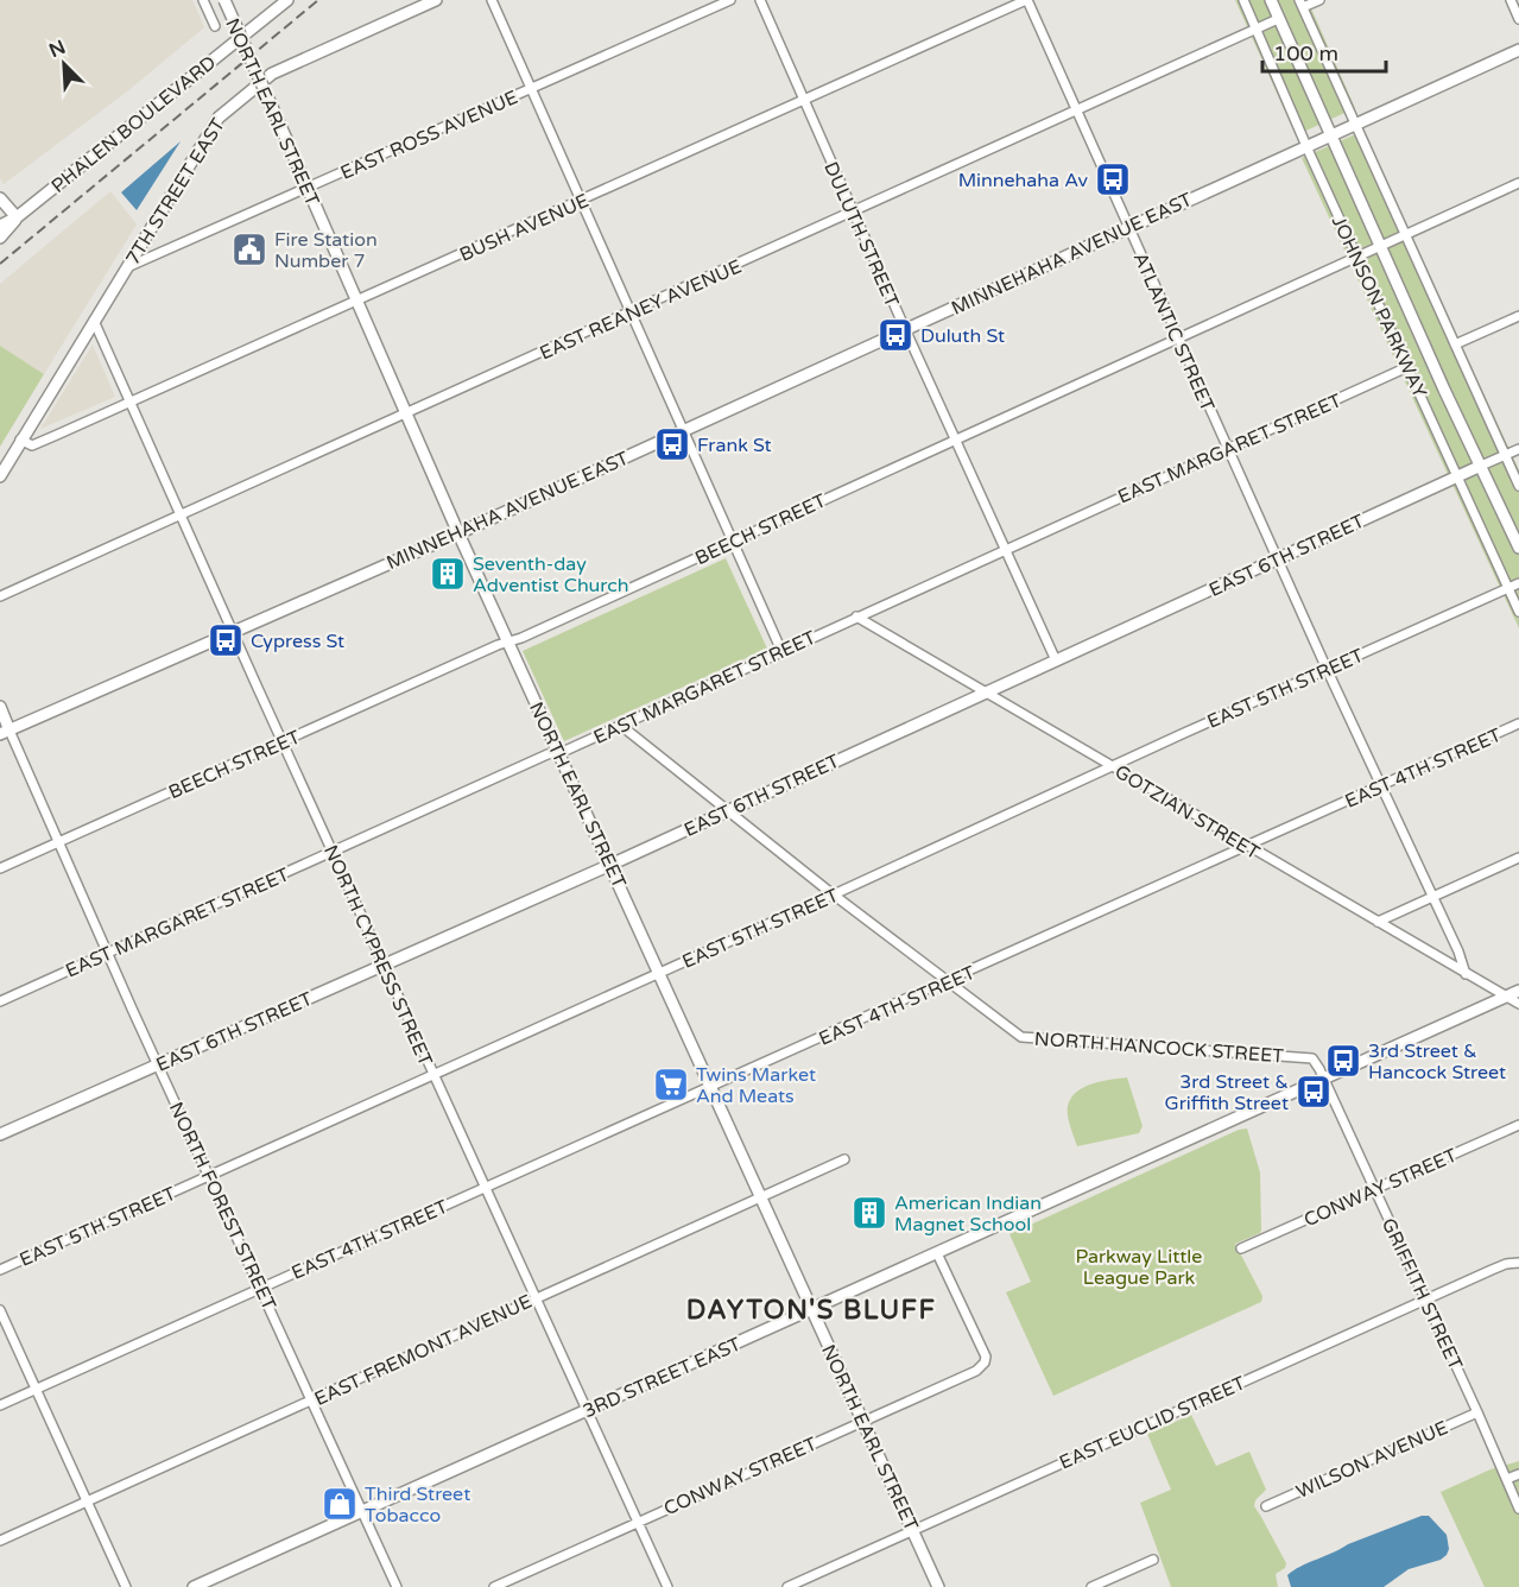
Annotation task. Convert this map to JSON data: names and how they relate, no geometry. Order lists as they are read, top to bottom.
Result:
{
  "streets": {
    "street": [
      "NORTH EARL STREET",
      "PHALEN BOULEVARD",
      "EAST ROSS AVENUE",
      "7TH STREET EAST",
      "BUSH AVENUE",
      "DULUTH STREET",
      "MINNEHAHA AVENUE EAST",
      "JOHNSON PARKWAY",
      "EAST REANEY AVENUE",
      "ATLANTIC STREET",
      "EAST MARGARET STREET",
      "BEECH STREET",
      "EAST 6TH STREET",
      "EAST 5TH STREET",
      "EAST 4TH STREET",
      "GOTZIAN STREET",
      "NORTH CYPRESS STREET",
      "NORTH HANCOCK STREET",
      "CONWAY STREET",
      "NORTH FOREST STREET",
      "GRIFFITH STREET",
      "EAST FREMONT AVENUE",
      "3RD STREET EAST",
      "EAST EUCLID STREET",
      "WILSON AVENUE"
    ]
  },
  "crossings": [
    ["NORTH EARL STREET", "EAST ROSS AVENUE"],
    ["NORTH EARL STREET", "BUSH AVENUE"],
    ["NORTH EARL STREET", "MINNEHAHA AVENUE EAST"],
    ["NORTH EARL STREET", "EAST REANEY AVENUE"],
    ["NORTH EARL STREET", "EAST MARGARET STREET"],
    ["NORTH EARL STREET", "BEECH STREET"],
    ["NORTH EARL STREET", "EAST 6TH STREET"],
    ["NORTH EARL STREET", "EAST 5TH STREET"],
    ["NORTH EARL STREET", "EAST 4TH STREET"],
    ["NORTH EARL STREET", "CONWAY STREET"],
    ["NORTH EARL STREET", "EAST FREMONT AVENUE"],
    ["NORTH EARL STREET", "3RD STREET EAST"],
    ["NORTH EARL STREET", "EAST EUCLID STREET"],
    ["EAST ROSS AVENUE", "7TH STREET EAST"],
    ["7TH STREET EAST", "BUSH AVENUE"],
    ["7TH STREET EAST", "NORTH CYPRESS STREET"],
    ["BUSH AVENUE", "DULUTH STREET"],
    ["BUSH AVENUE", "ATLANTIC STREET"],
    ["BUSH AVENUE", "NORTH CYPRESS STREET"],
    ["DULUTH STREET", "MINNEHAHA AVENUE EAST"],
    ["DULUTH STREET", "EAST REANEY AVENUE"],
    ["DULUTH STREET", "EAST MARGARET STREET"],
    ["DULUTH STREET", "BEECH STREET"],
    ["DULUTH STREET", "EAST 6TH STREET"],
    ["MINNEHAHA AVENUE EAST", "JOHNSON PARKWAY"],
    ["MINNEHAHA AVENUE EAST", "ATLANTIC STREET"],
    ["MINNEHAHA AVENUE EAST", "NORTH CYPRESS STREET"],
    ["MINNEHAHA AVENUE EAST", "NORTH FOREST STREET"],
    ["JOHNSON PARKWAY", "EAST REANEY AVENUE"],
    ["JOHNSON PARKWAY", "EAST MARGARET STREET"],
    ["JOHNSON PARKWAY", "BEECH STREET"],
    ["JOHNSON PARKWAY", "EAST 6TH STREET"],
    ["JOHNSON PARKWAY", "EAST 5TH STREET"],
    ["EAST REANEY AVENUE", "ATLANTIC STREET"],
    ["EAST REANEY AVENUE", "NORTH CYPRESS STREET"],
    ["ATLANTIC STREET", "EAST MARGARET STREET"],
    ["ATLANTIC STREET", "BEECH STREET"],
    ["ATLANTIC STREET", "EAST 6TH STREET"],
    ["ATLANTIC STREET", "EAST 5TH STREET"],
    ["ATLANTIC STREET", "EAST 4TH STREET"],
    ["ATLANTIC STREET", "GOTZIAN STREET"],
    ["EAST MARGARET STREET", "GOTZIAN STREET"],
    ["EAST MARGARET STREET", "NORTH CYPRESS STREET"],
    ["EAST MARGARET STREET", "NORTH HANCOCK STREET"],
    ["EAST MARGARET STREET", "NORTH FOREST STREET"],
    ["BEECH STREET", "NORTH CYPRESS STREET"],
    ["BEECH STREET", "NORTH FOREST STREET"],
    ["EAST 6TH STREET", "GOTZIAN STREET"],
    ["EAST 6TH STREET", "NORTH CYPRESS STREET"],
    ["EAST 6TH STREET", "NORTH HANCOCK STREET"],
    ["EAST 6TH STREET", "NORTH FOREST STREET"],
    ["EAST 5TH STREET", "GOTZIAN STREET"],
    ["EAST 5TH STREET", "NORTH CYPRESS STREET"],
    ["EAST 5TH STREET", "NORTH HANCOCK STREET"],
    ["EAST 5TH STREET", "NORTH FOREST STREET"],
    ["EAST 4TH STREET", "GOTZIAN STREET"],
    ["EAST 4TH STREET", "NORTH CYPRESS STREET"],
    ["EAST 4TH STREET", "NORTH HANCOCK STREET"],
    ["EAST 4TH STREET", "NORTH FOREST STREET"],
    ["GOTZIAN STREET", "3RD STREET EAST"],
    ["NORTH CYPRESS STREET", "CONWAY STREET"],
    ["NORTH CYPRESS STREET", "EAST FREMONT AVENUE"],
    ["NORTH CYPRESS STREET", "3RD STREET EAST"],
    ["NORTH HANCOCK STREET", "GRIFFITH STREET"],
    ["NORTH HANCOCK STREET", "3RD STREET EAST"],
    ["CONWAY STREET", "GRIFFITH STREET"],
    ["CONWAY STREET", "3RD STREET EAST"],
    ["NORTH FOREST STREET", "EAST FREMONT AVENUE"],
    ["NORTH FOREST STREET", "3RD STREET EAST"],
    ["GRIFFITH STREET", "3RD STREET EAST"],
    ["GRIFFITH STREET", "EAST EUCLID STREET"],
    ["GRIFFITH STREET", "WILSON AVENUE"]
  ],
  "districts": ["DAYTON'S BLUFF"],
  "parks": ["Parkway Little League Park"],
  "places": {
    "bus stop": [
      "Minnehaha Av",
      "Duluth St",
      "Frank St",
      "Cypress St",
      "3rd Street & Hancock Street",
      "3rd Street & Griffith Street"
    ],
    "public building": ["Fire Station Number 7"],
    "building": ["Seventh-day Adventist Church", "American Indian Magnet School"],
    "supermarket": ["Twins Market And Meats"],
    "shop": ["Third Street Tobacco"]
  },
  "scale_bar": "100 m",
  "north": "top left"
}
